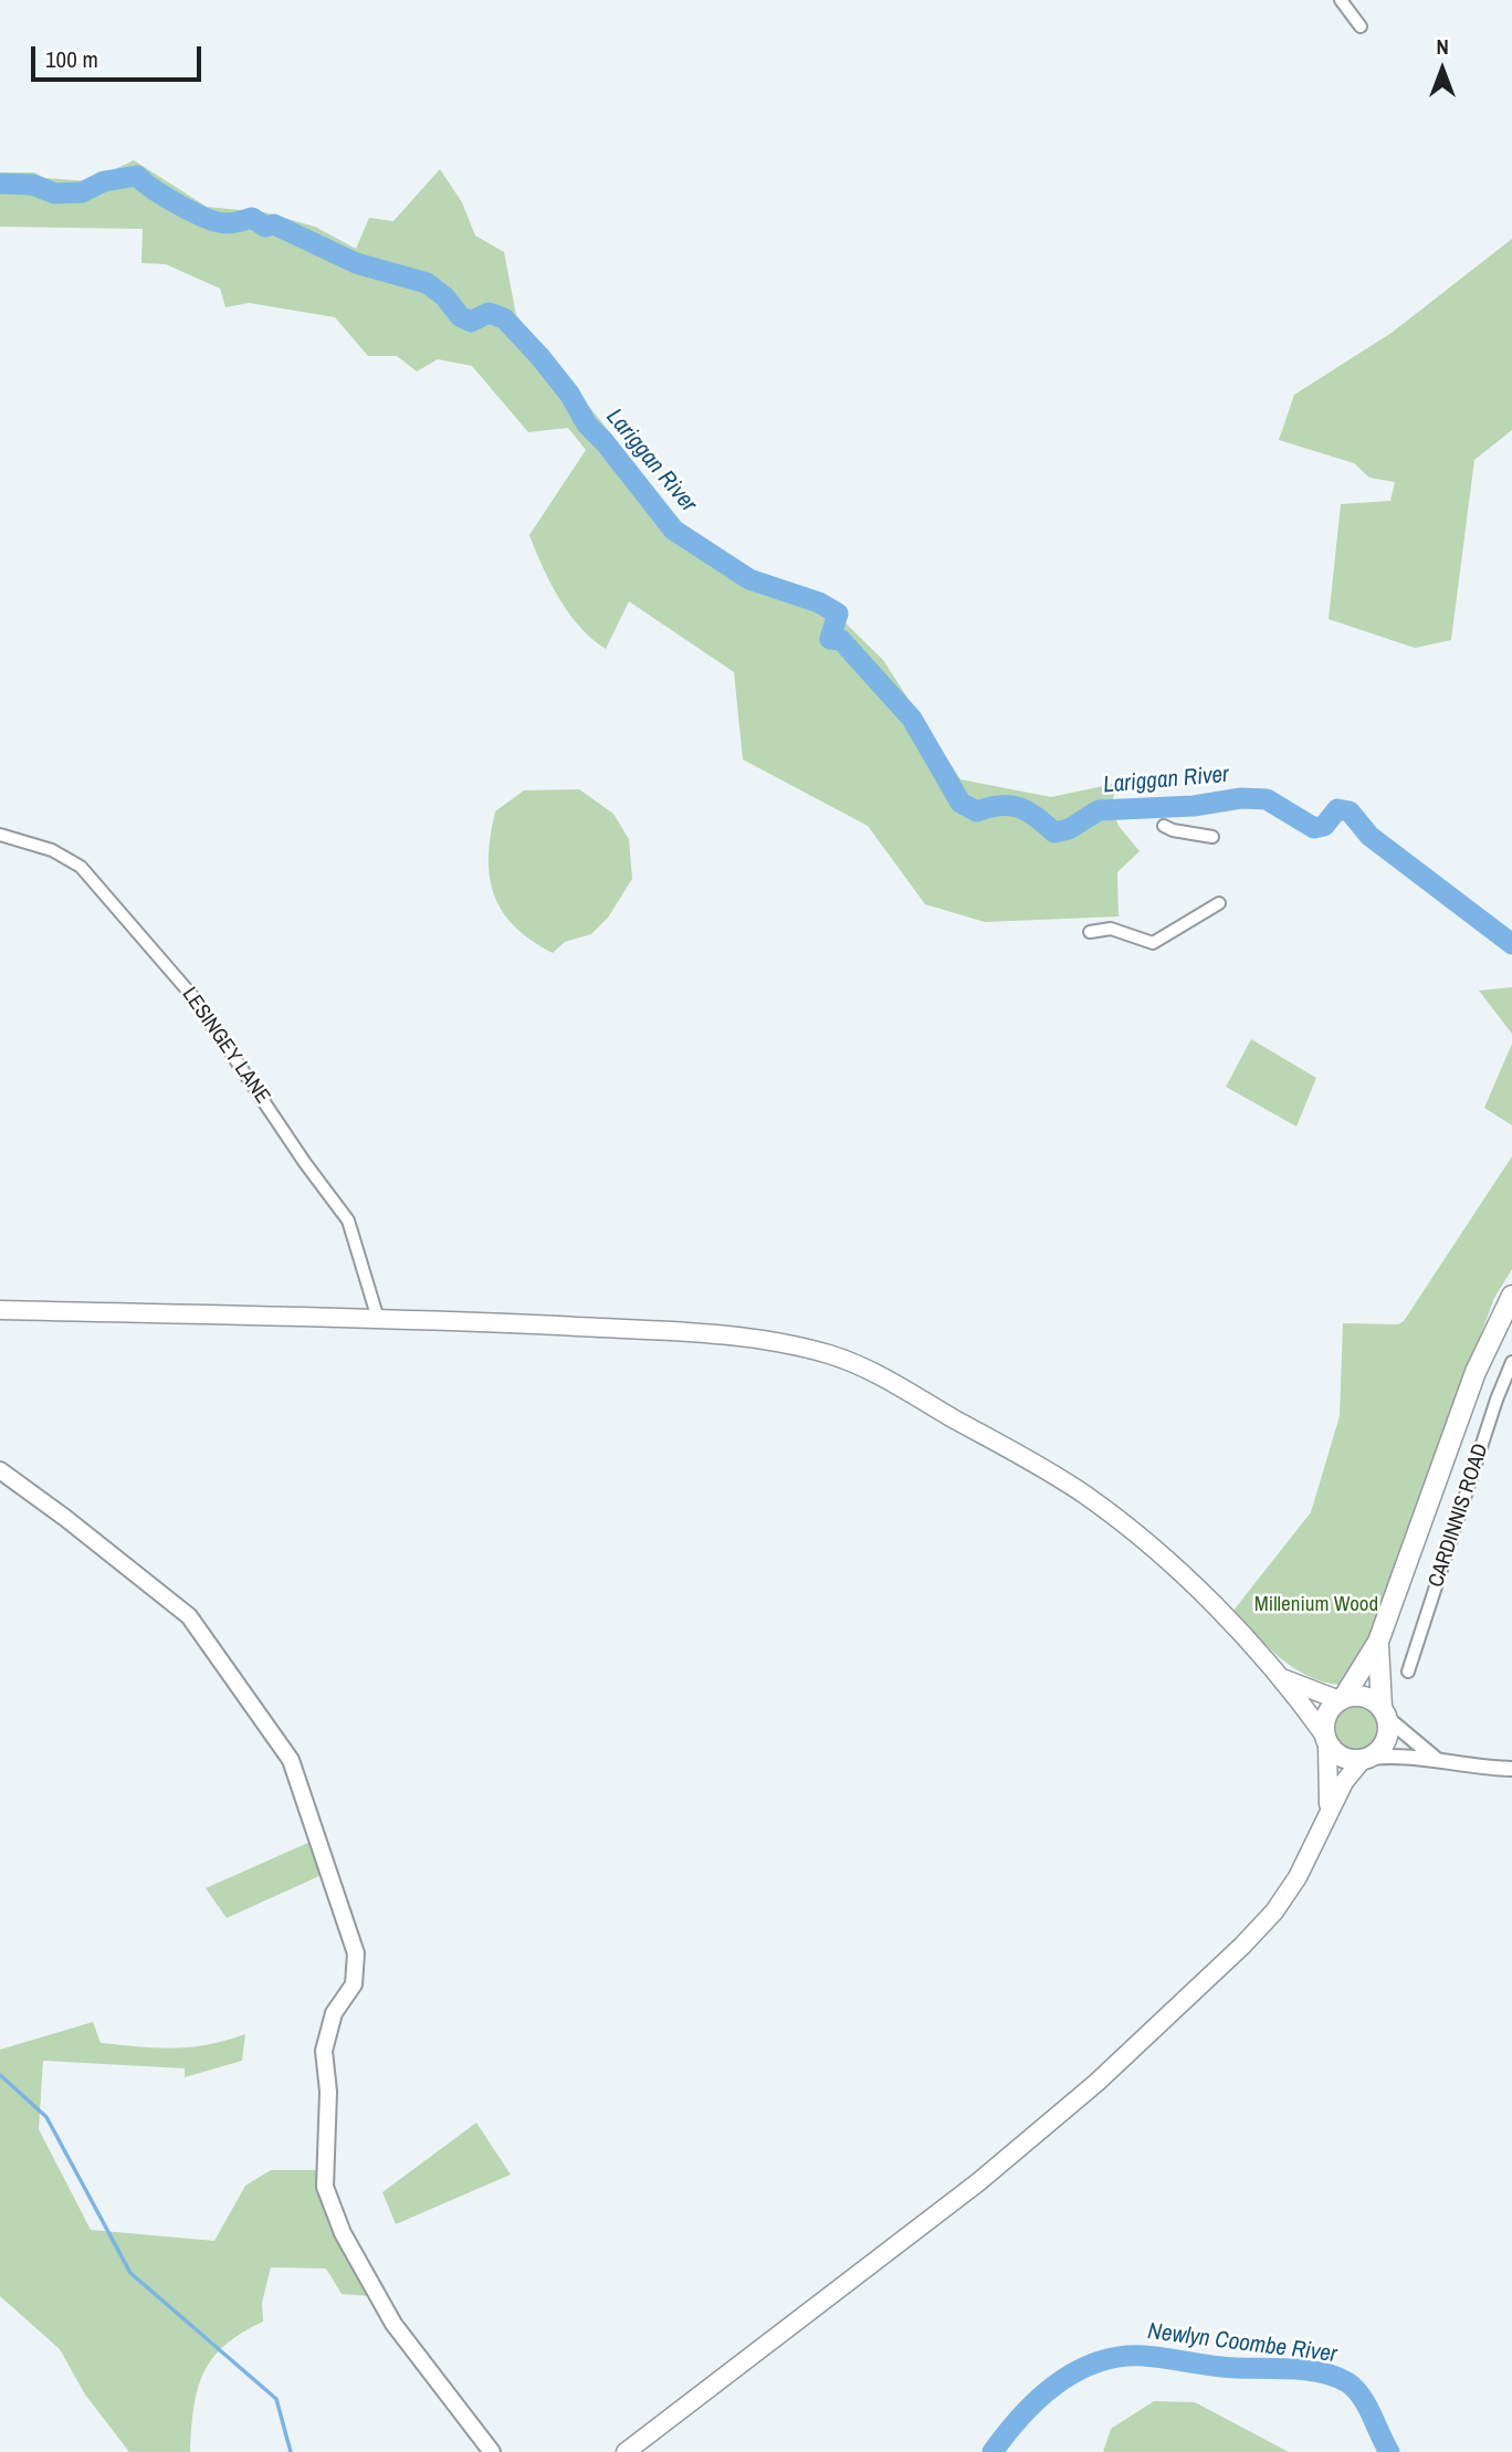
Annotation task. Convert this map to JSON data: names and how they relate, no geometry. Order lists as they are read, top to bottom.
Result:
{
  "streets": {
    "street": ["LESINGEY LANE", "CARDINNIS ROAD"]
  },
  "water": ["Lariggan River", "Newlyn Coombe River"],
  "parks": ["Millenium Wood"],
  "scale_bar": "100 m",
  "north": "top"
}
